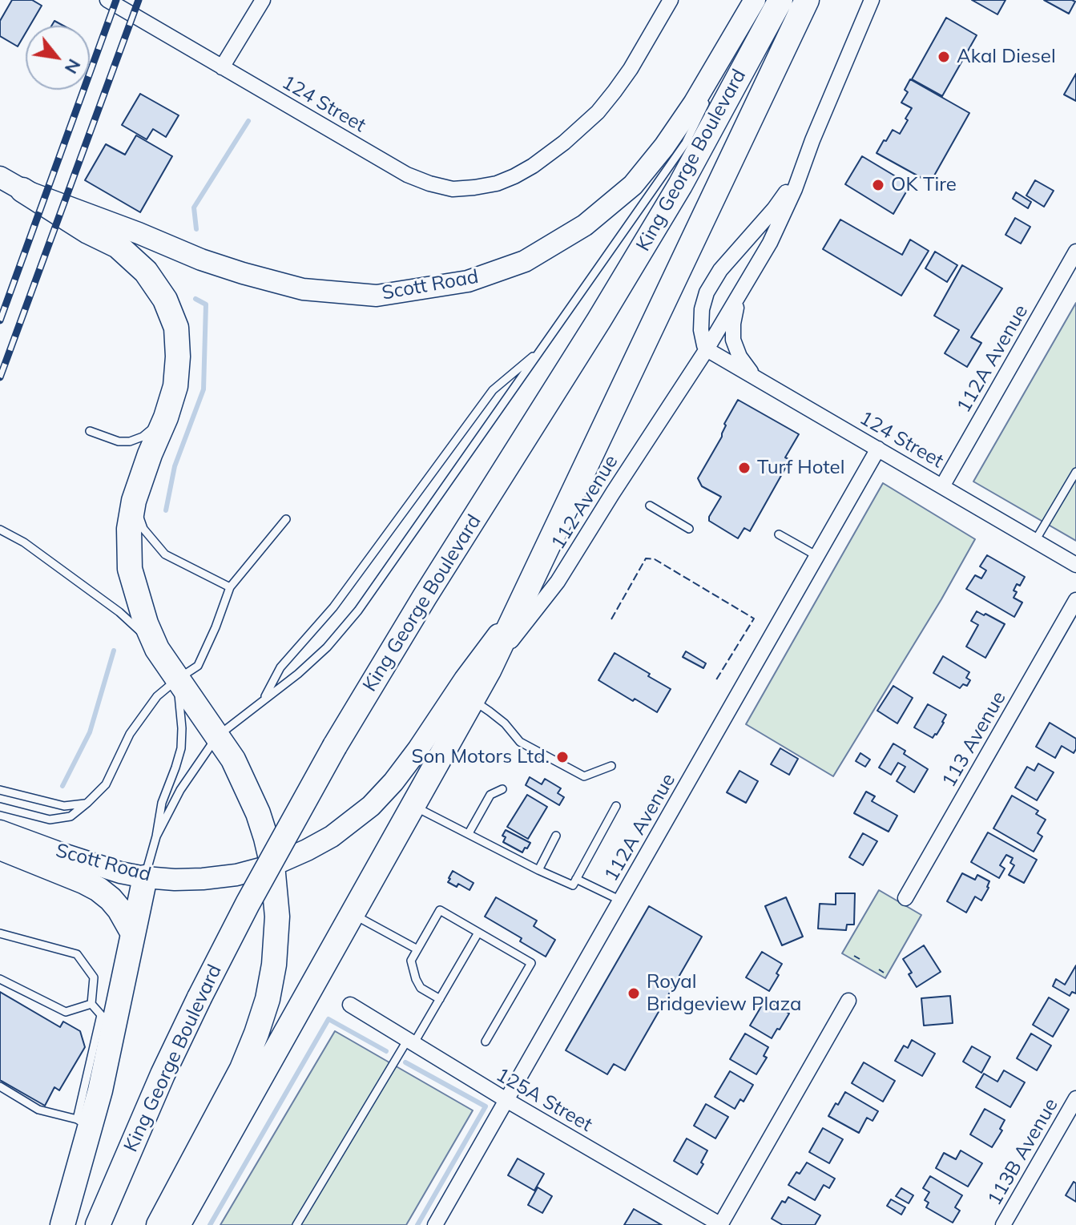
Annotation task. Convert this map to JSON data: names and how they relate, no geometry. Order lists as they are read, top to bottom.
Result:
{
  "streets": {
    "main road": ["King George Boulevard", "Scott Road"],
    "street": [
      "124 Street",
      "112A Avenue",
      "112 Avenue",
      "113 Avenue",
      "125A Street",
      "113B Avenue"
    ]
  },
  "crossings": [
    ["124 Street", "112A Avenue"],
    ["124 Street", "112 Avenue"],
    ["King George Boulevard", "Scott Road"],
    ["King George Boulevard", "112 Avenue"],
    ["112A Avenue", "125A Street"]
  ],
  "places": [
    "Akal Diesel",
    "OK Tire",
    "Turf Hotel",
    "Son Motors Ltd.",
    "Royal Bridgeview Plaza"
  ],
  "north": "bottom right"
}
